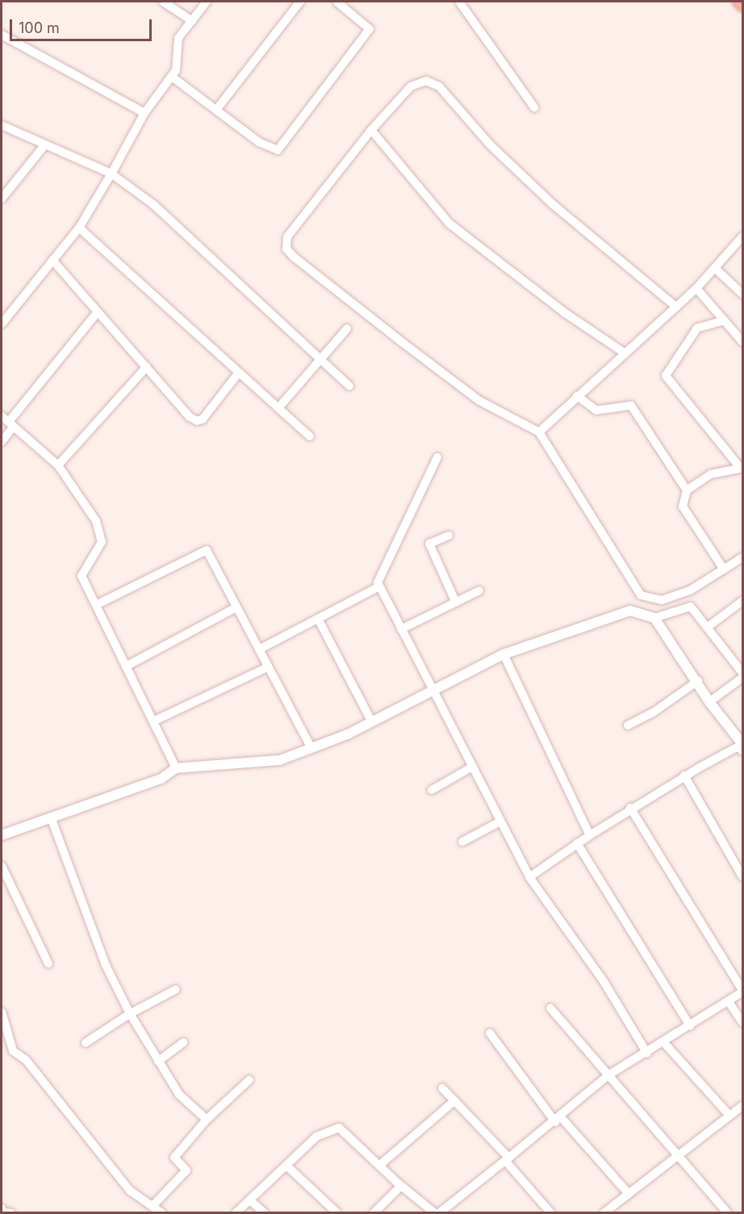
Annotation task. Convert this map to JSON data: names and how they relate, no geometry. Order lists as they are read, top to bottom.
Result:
{
  "scale_bar": "100 m"
}
